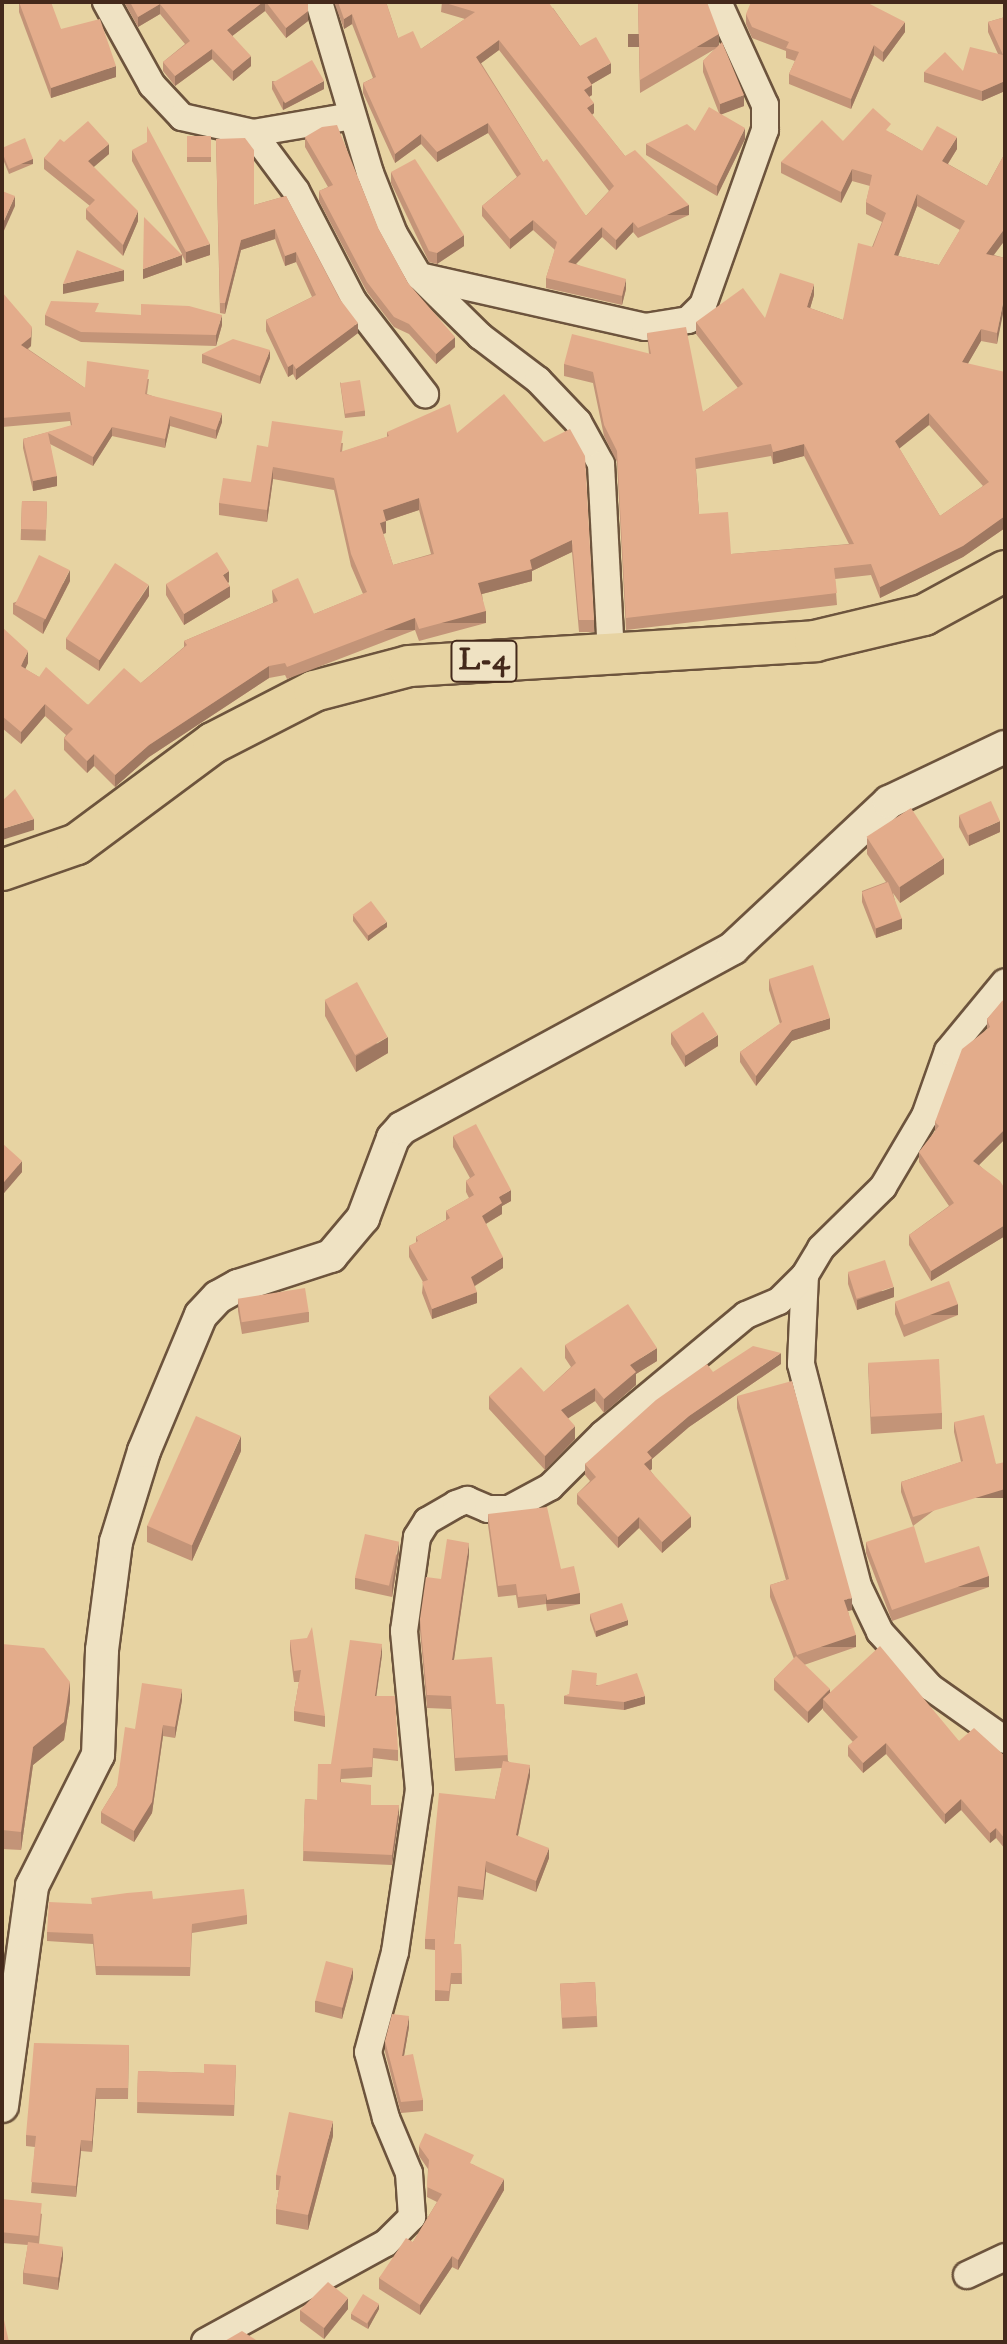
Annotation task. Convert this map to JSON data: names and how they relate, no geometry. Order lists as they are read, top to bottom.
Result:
{
  "streets": {
    "main road": ["L-4"]
  }
}
